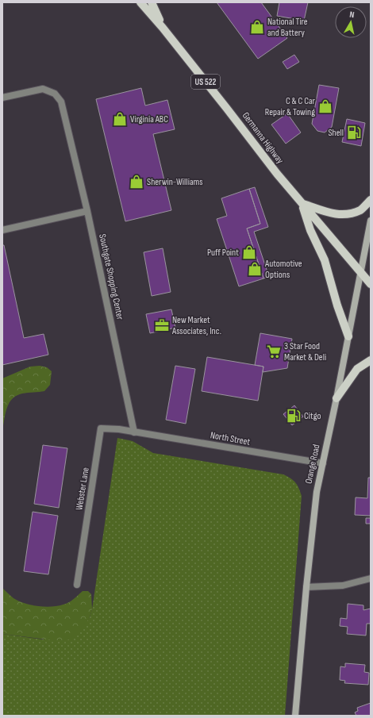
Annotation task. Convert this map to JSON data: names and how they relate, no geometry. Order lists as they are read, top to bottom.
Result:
{
  "streets": {
    "main road": ["US 522", "Germanna Highway", "Orange Road"],
    "street": ["Southgate Shopping Center", "North Street", "Webster Lane"]
  },
  "crossings": [
    ["US 522", "Germanna Highway"],
    ["Germanna Highway", "Orange Road"],
    ["Southgate Shopping Center", "North Street"],
    ["Southgate Shopping Center", "Webster Lane"],
    ["North Street", "Orange Road"],
    ["North Street", "Webster Lane"]
  ],
  "places": {
    "shop": [
      "National Tire and Battery",
      "C & C Car Repair & Towing",
      "Virginia ABC",
      "Sherwin-Williams",
      "Puff Point",
      "Automotive Options"
    ],
    "fuel station": ["Shell", "Citgo"],
    "office": ["New Market Associates, Inc."],
    "supermarket": ["3 Star Food Market & Deli"]
  },
  "north": "top"
}
